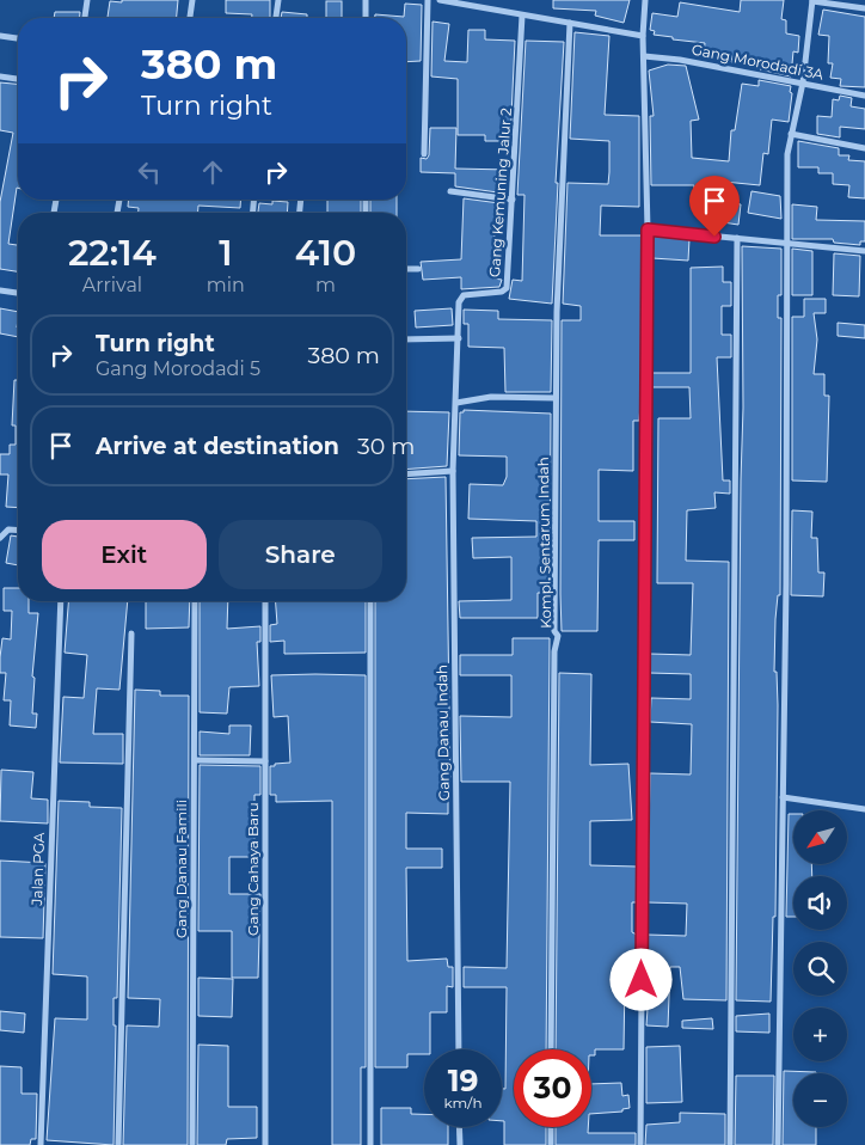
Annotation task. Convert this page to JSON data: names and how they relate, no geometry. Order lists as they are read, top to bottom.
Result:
{
  "streets": {
    "street": [
      "Gang Morodadi 3A",
      "Gang Kemuning Jalur 2",
      "Kompl. Sentarum Indah",
      "Gang Danau Indah",
      "Jalan PGA",
      "Gang Danau Famili",
      "Gang Cahaya Baru"
    ]
  },
  "crossings": [
    ["Gang Kemuning Jalur 2", "Gang Danau Indah"]
  ],
  "north": "bottom left",
  "page": {
    "turn": ["380 m", "Turn right"],
    "eta": [
      "22:14",
      "Arrival",
      "1",
      "min",
      "410",
      "m"
    ],
    "list": [
      {
        "name": "Turn right",
        "note": "Gang Morodadi 5",
        "value": "380 m"
      },
      {
        "name": "Arrive at destination",
        "value": "30 m"
      }
    ],
    "buttons": ["Exit", "Share"],
    "map_buttons": ["+", "−"],
    "speed": "19 km/h",
    "limit": "30"
  }
}
